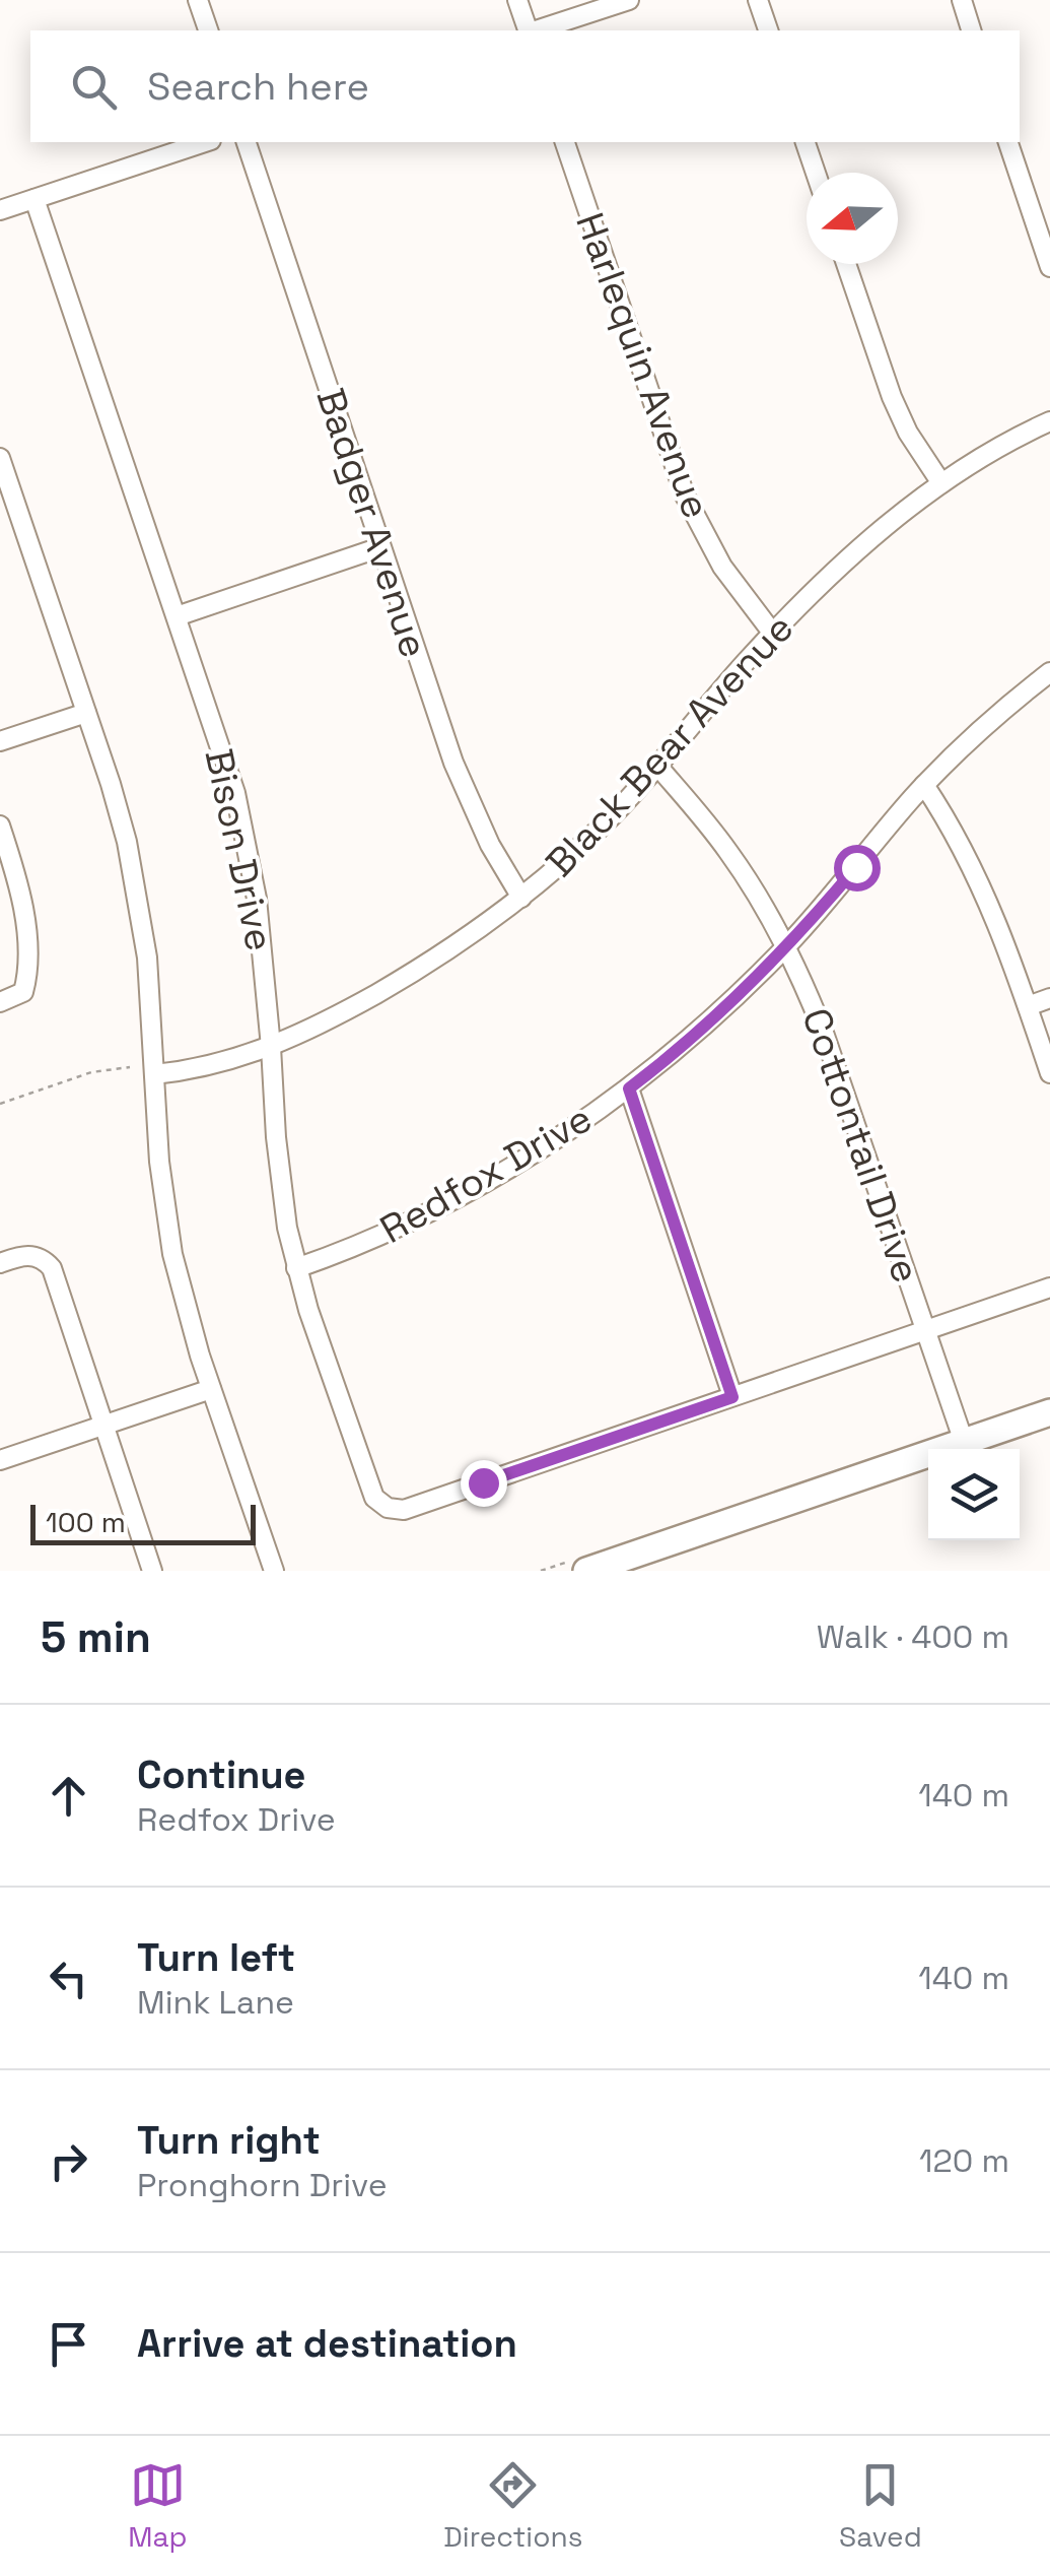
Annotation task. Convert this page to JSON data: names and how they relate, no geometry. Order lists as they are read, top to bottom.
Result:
{
  "streets": {
    "street": [
      "Harlequin Avenue",
      "Badger Avenue",
      "Black Bear Avenue",
      "Bison Drive",
      "Cottontail Drive",
      "Redfox Drive"
    ]
  },
  "crossings": [
    ["Harlequin Avenue", "Black Bear Avenue"],
    ["Badger Avenue", "Black Bear Avenue"],
    ["Black Bear Avenue", "Bison Drive"],
    ["Black Bear Avenue", "Cottontail Drive"],
    ["Bison Drive", "Redfox Drive"],
    ["Cottontail Drive", "Redfox Drive"]
  ],
  "scale_bar": "100 m",
  "north": "left",
  "page": {
    "search": "Search here",
    "scale": "100 m",
    "heading": ["5 min", "Walk · 400 m"],
    "list": [
      ["Continue", "Redfox Drive", "140 m"],
      ["Turn left", "Mink Lane", "140 m"],
      ["Turn right", "Pronghorn Drive", "120 m"],
      "Arrive at destination"
    ],
    "nav": ["Map", "Directions", "Saved"]
  }
}
